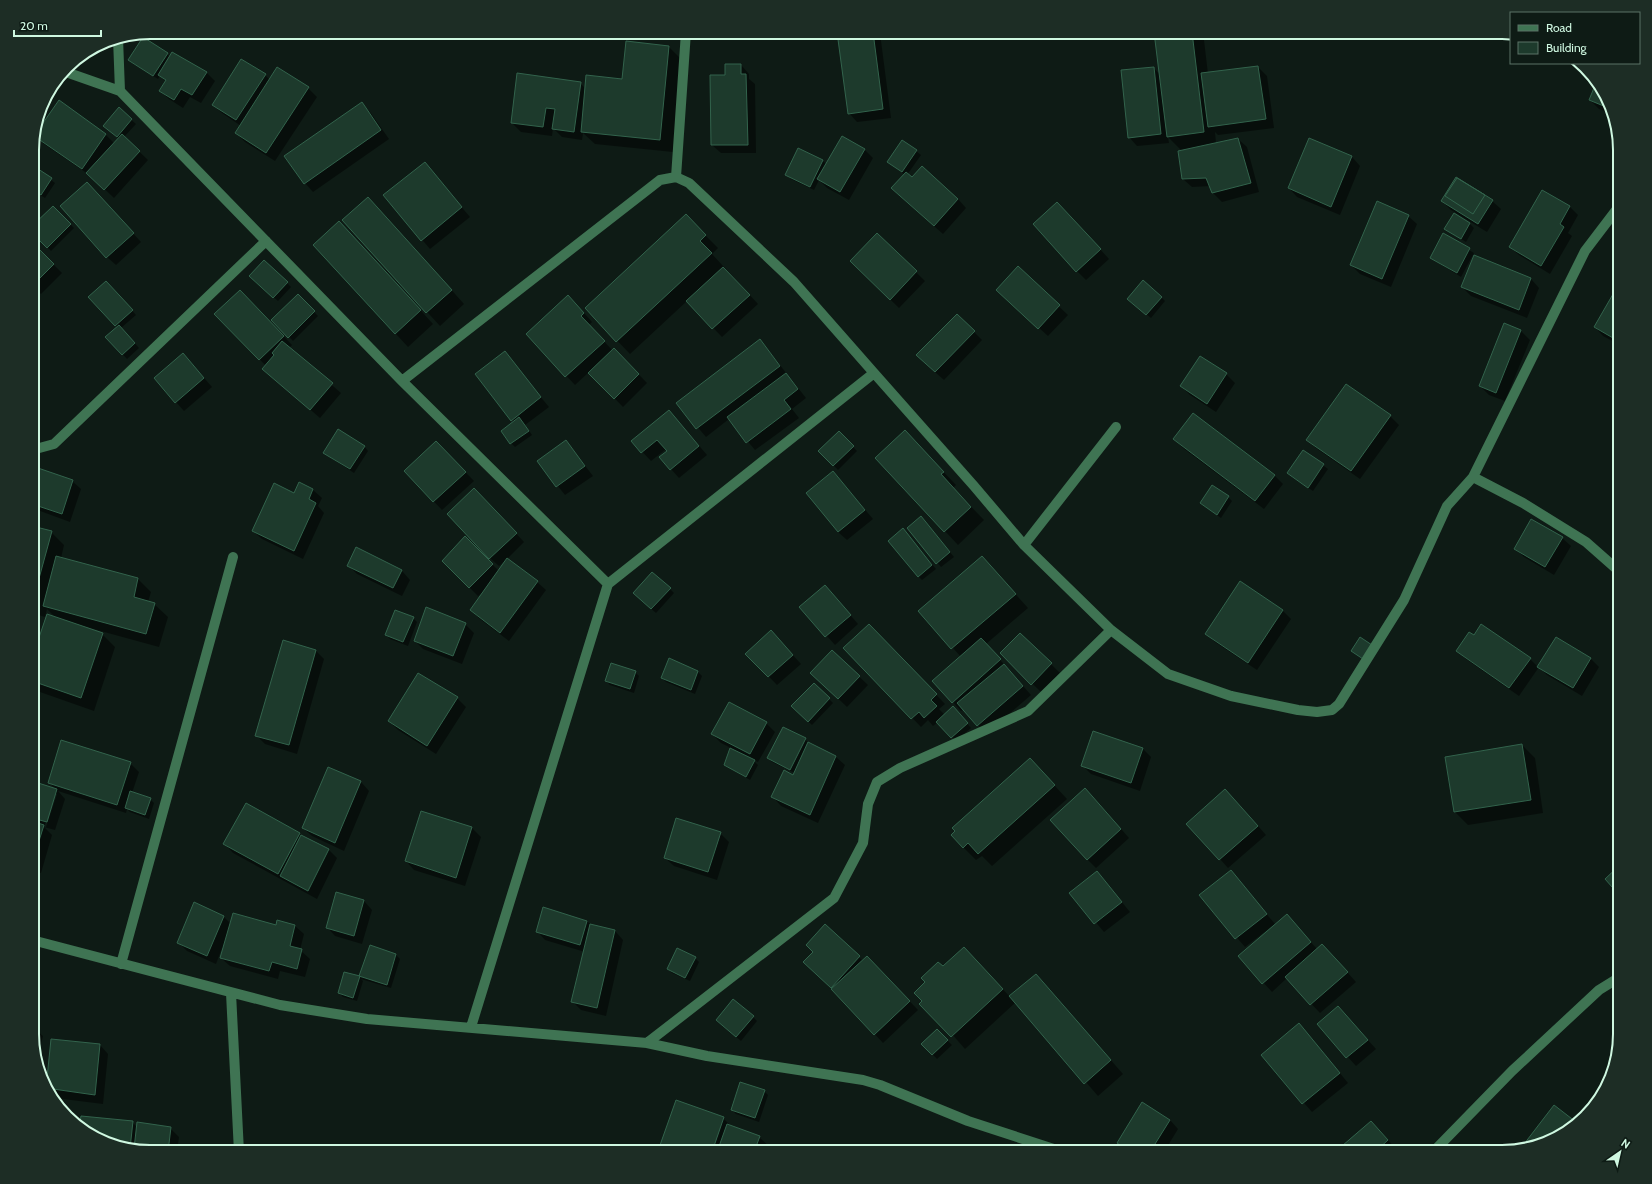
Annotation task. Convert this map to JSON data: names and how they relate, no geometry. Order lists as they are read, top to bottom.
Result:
{
  "legend": ["Road", "Building"],
  "scale_bar": "20 m",
  "north": "top right"
}
